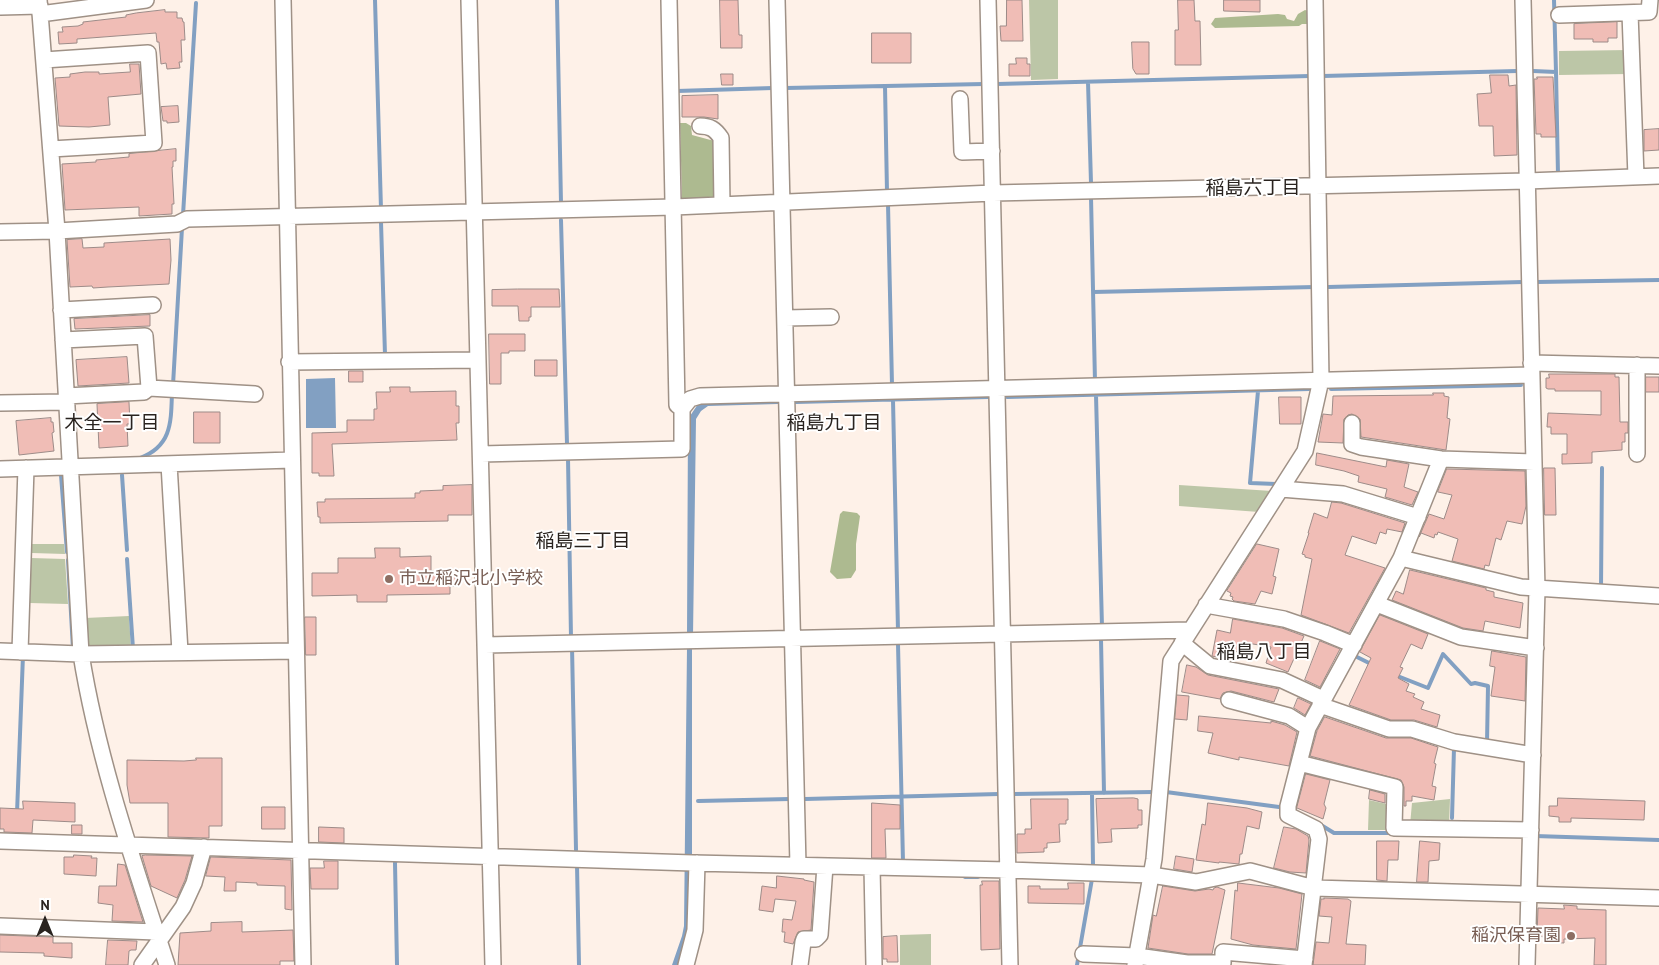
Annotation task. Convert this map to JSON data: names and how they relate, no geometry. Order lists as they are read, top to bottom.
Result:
{
  "districts": [
    "稲島六丁目",
    "木全一丁目",
    "稲島九丁目",
    "稲島三丁目",
    "稲島八丁目"
  ],
  "places": ["市立稲沢北小学校", "稲沢保育園"],
  "north": "top"
}
